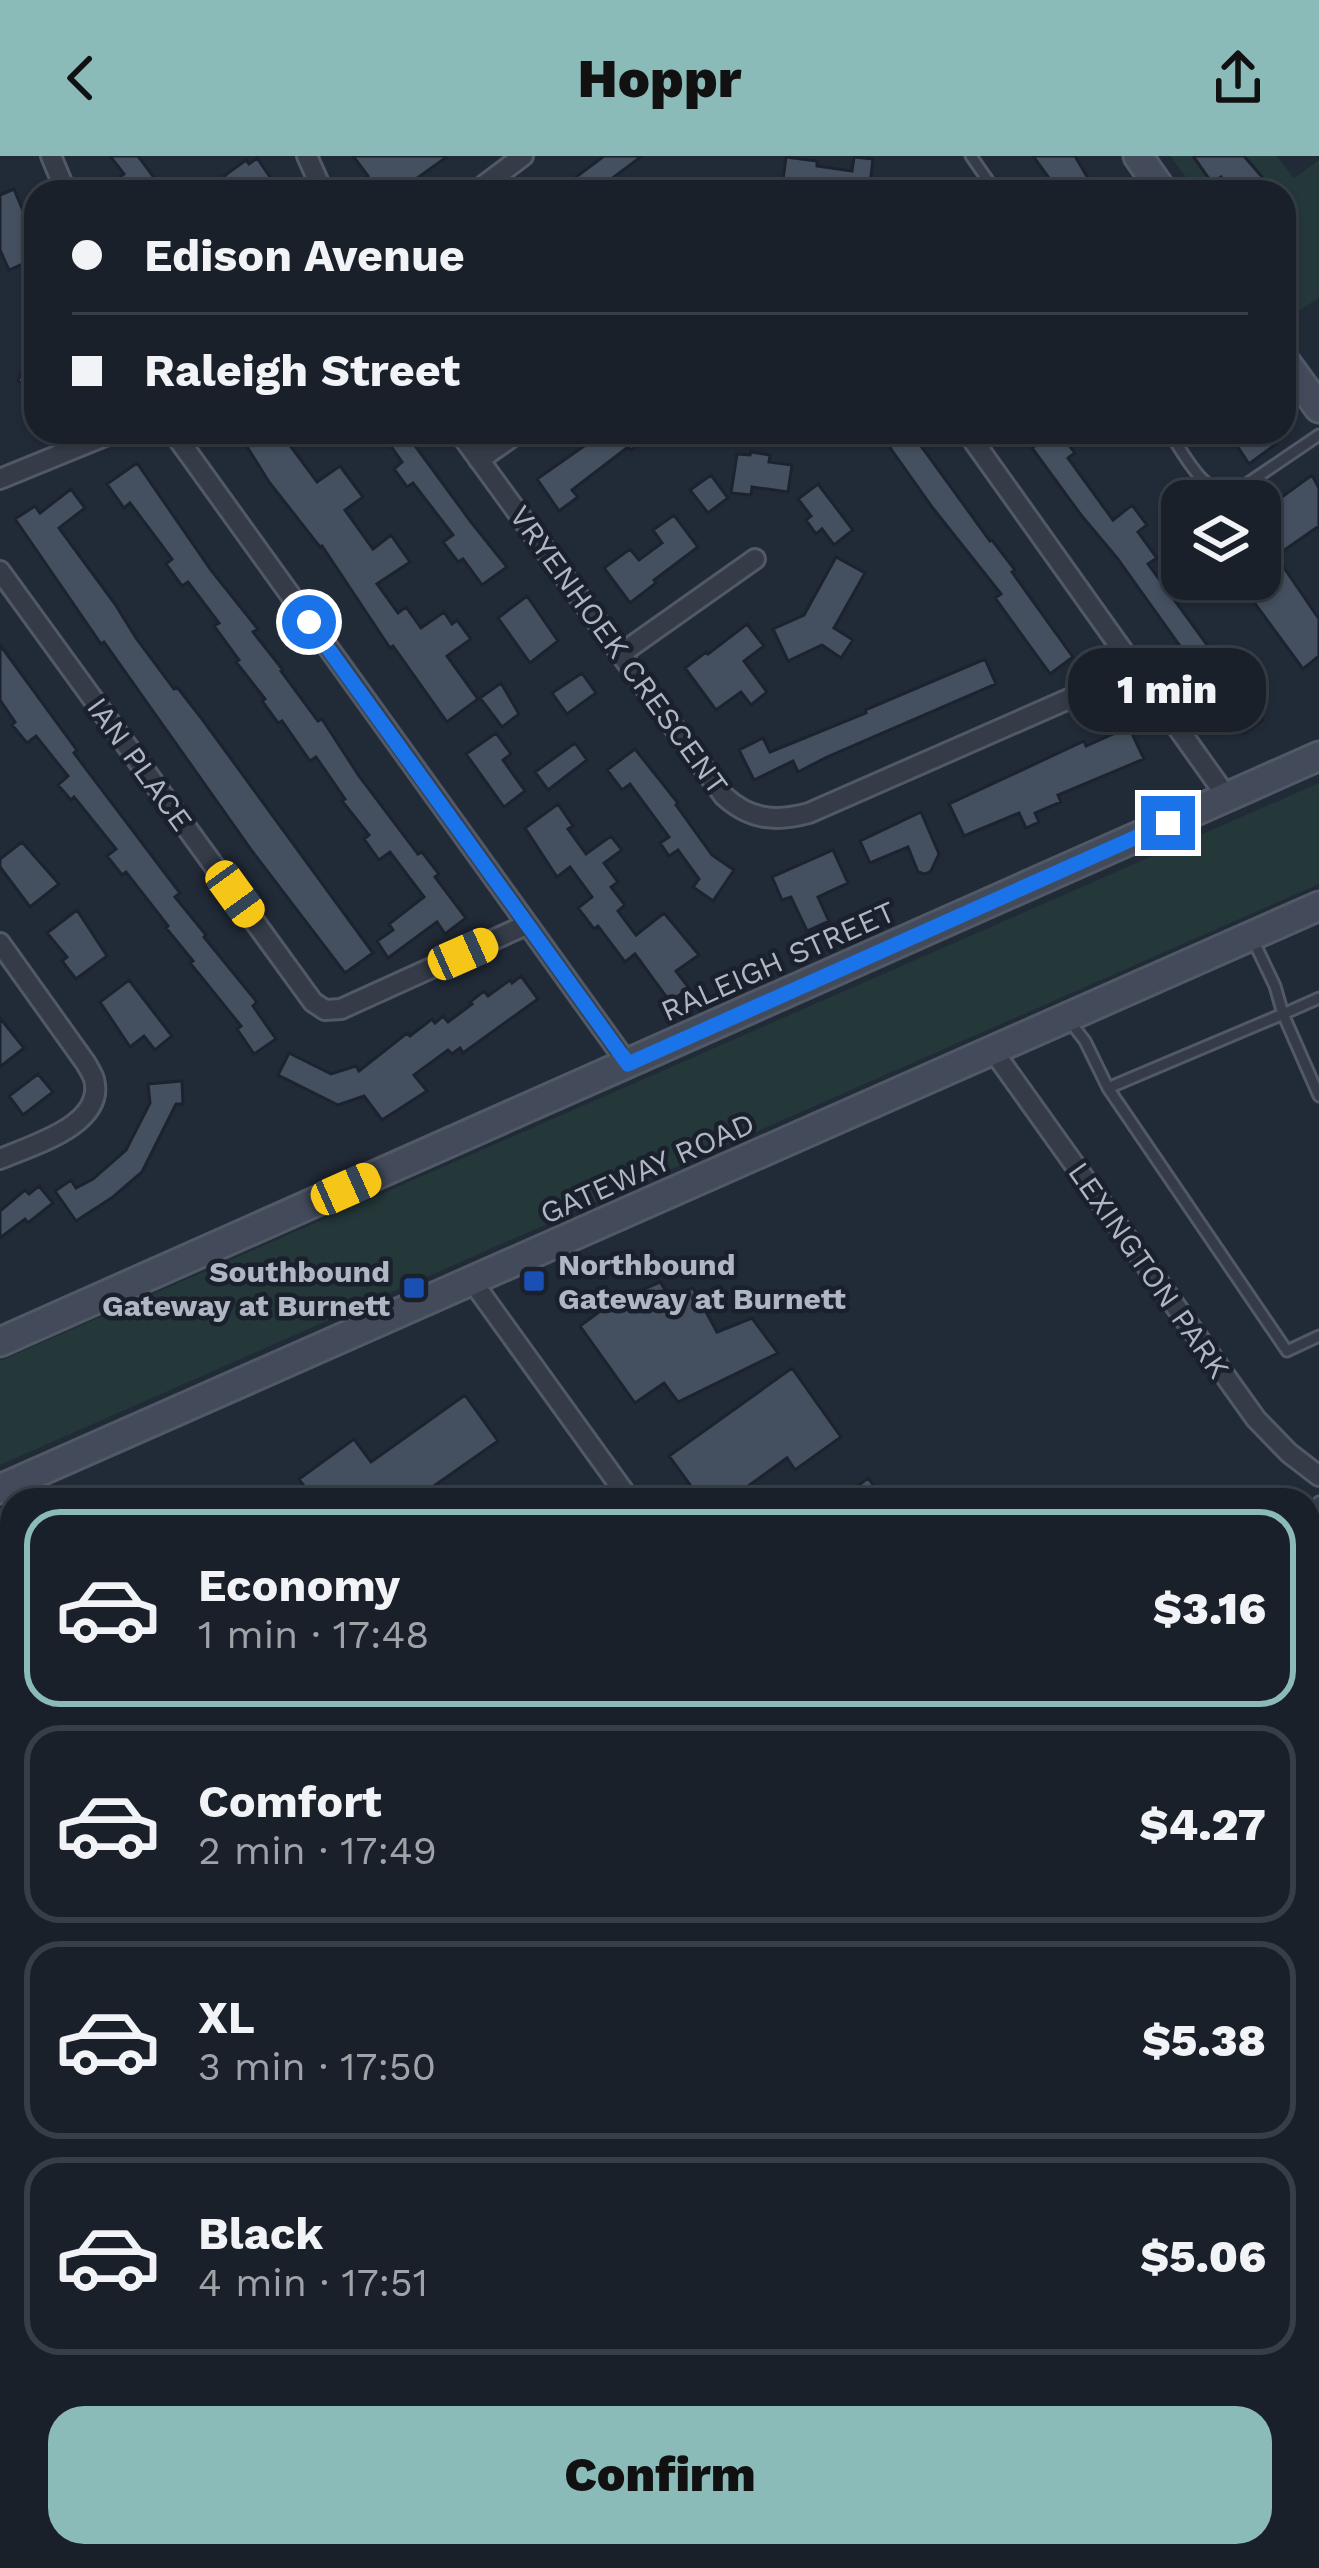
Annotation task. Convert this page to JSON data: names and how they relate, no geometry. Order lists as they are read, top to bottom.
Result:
{
  "streets": {
    "street": [
      "VRYENHOEK CRESCENT",
      "IAN PLACE",
      "RALEIGH STREET",
      "GATEWAY ROAD",
      "LEXINGTON PARK"
    ]
  },
  "crossings": [
    ["GATEWAY ROAD", "LEXINGTON PARK"]
  ],
  "places": {
    "transit": ["Northbound Gateway at Burnett", "Southbound Gateway at Burnett"]
  },
  "page": {
    "header": "Hoppr",
    "banner": ["Edison Avenue", "Raleigh Street"],
    "bubble": "1 min",
    "list": [
      {
        "name": "Economy",
        "note": "1 min · 17:48",
        "value": "$3.16"
      },
      {
        "name": "Comfort",
        "note": "2 min · 17:49",
        "value": "$4.27"
      },
      {
        "name": "XL",
        "note": "3 min · 17:50",
        "value": "$5.38"
      },
      {
        "name": "Black",
        "note": "4 min · 17:51",
        "value": "$5.06"
      }
    ],
    "buttons": "Confirm"
  }
}
